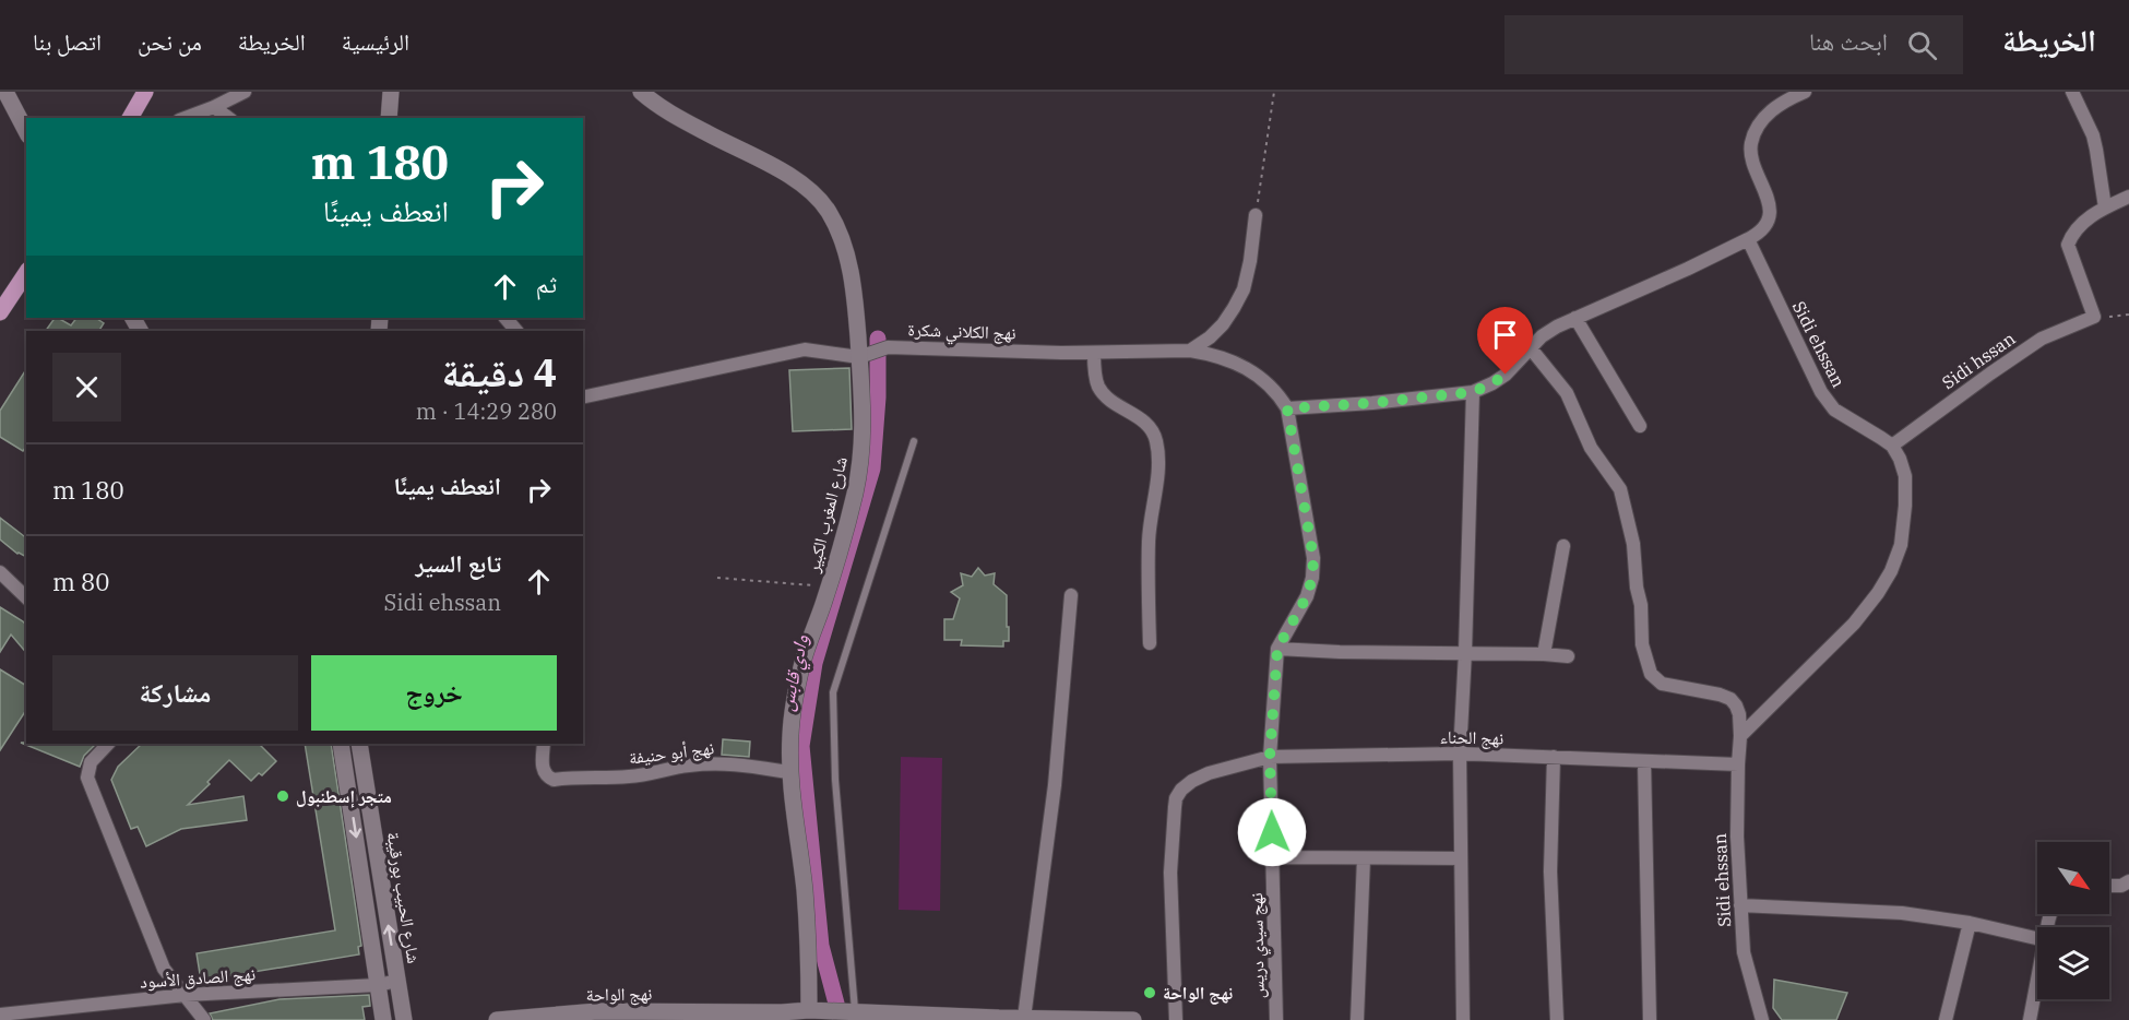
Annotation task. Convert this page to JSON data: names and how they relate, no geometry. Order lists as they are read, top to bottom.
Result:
{
  "streets": {
    "street": [
      "نهج الكلاني شكرة",
      "Sidi ehssan",
      "Sidi hssan",
      "شارع المغرب الكبير",
      "نهج الحناء",
      "نهج أبو حنيفة",
      "شارع الحبيب بورقيبة",
      "نهج سيدي دريس",
      "نهج الصادق الأسود",
      "نهج الواحة"
    ]
  },
  "crossings": [
    ["نهج الكلاني شكرة", "شارع المغرب الكبير"],
    ["نهج الكلاني شكرة", "نهج سيدي دريس"],
    ["Sidi ehssan", "Sidi hssan"],
    ["Sidi ehssan", "نهج الحناء"],
    ["شارع المغرب الكبير", "نهج أبو حنيفة"],
    ["شارع المغرب الكبير", "نهج الواحة"],
    ["نهج الحناء", "نهج سيدي دريس"],
    ["شارع الحبيب بورقيبة", "نهج الصادق الأسود"]
  ],
  "water": ["وادي قابس"],
  "places": ["متجر إسطنبول", "نهج الواحة"],
  "north": "bottom right",
  "page": {
    "header": "الخريطة",
    "search": "ابحث هنا",
    "nav": [
      "الرئيسية",
      "الخريطة",
      "من نحن",
      "اتصل بنا"
    ],
    "turn": ["180 m", "انعطف يمينًا"],
    "then": "ثم",
    "heading": ["4 دقيقة", "280 m · 14:29"],
    "list": [
      {
        "name": "انعطف يمينًا",
        "value": "180 m"
      },
      {
        "name": "تابع السير",
        "note": "Sidi ehssan",
        "value": "80 m"
      }
    ],
    "buttons": ["خروج", "مشاركة"]
  }
}
